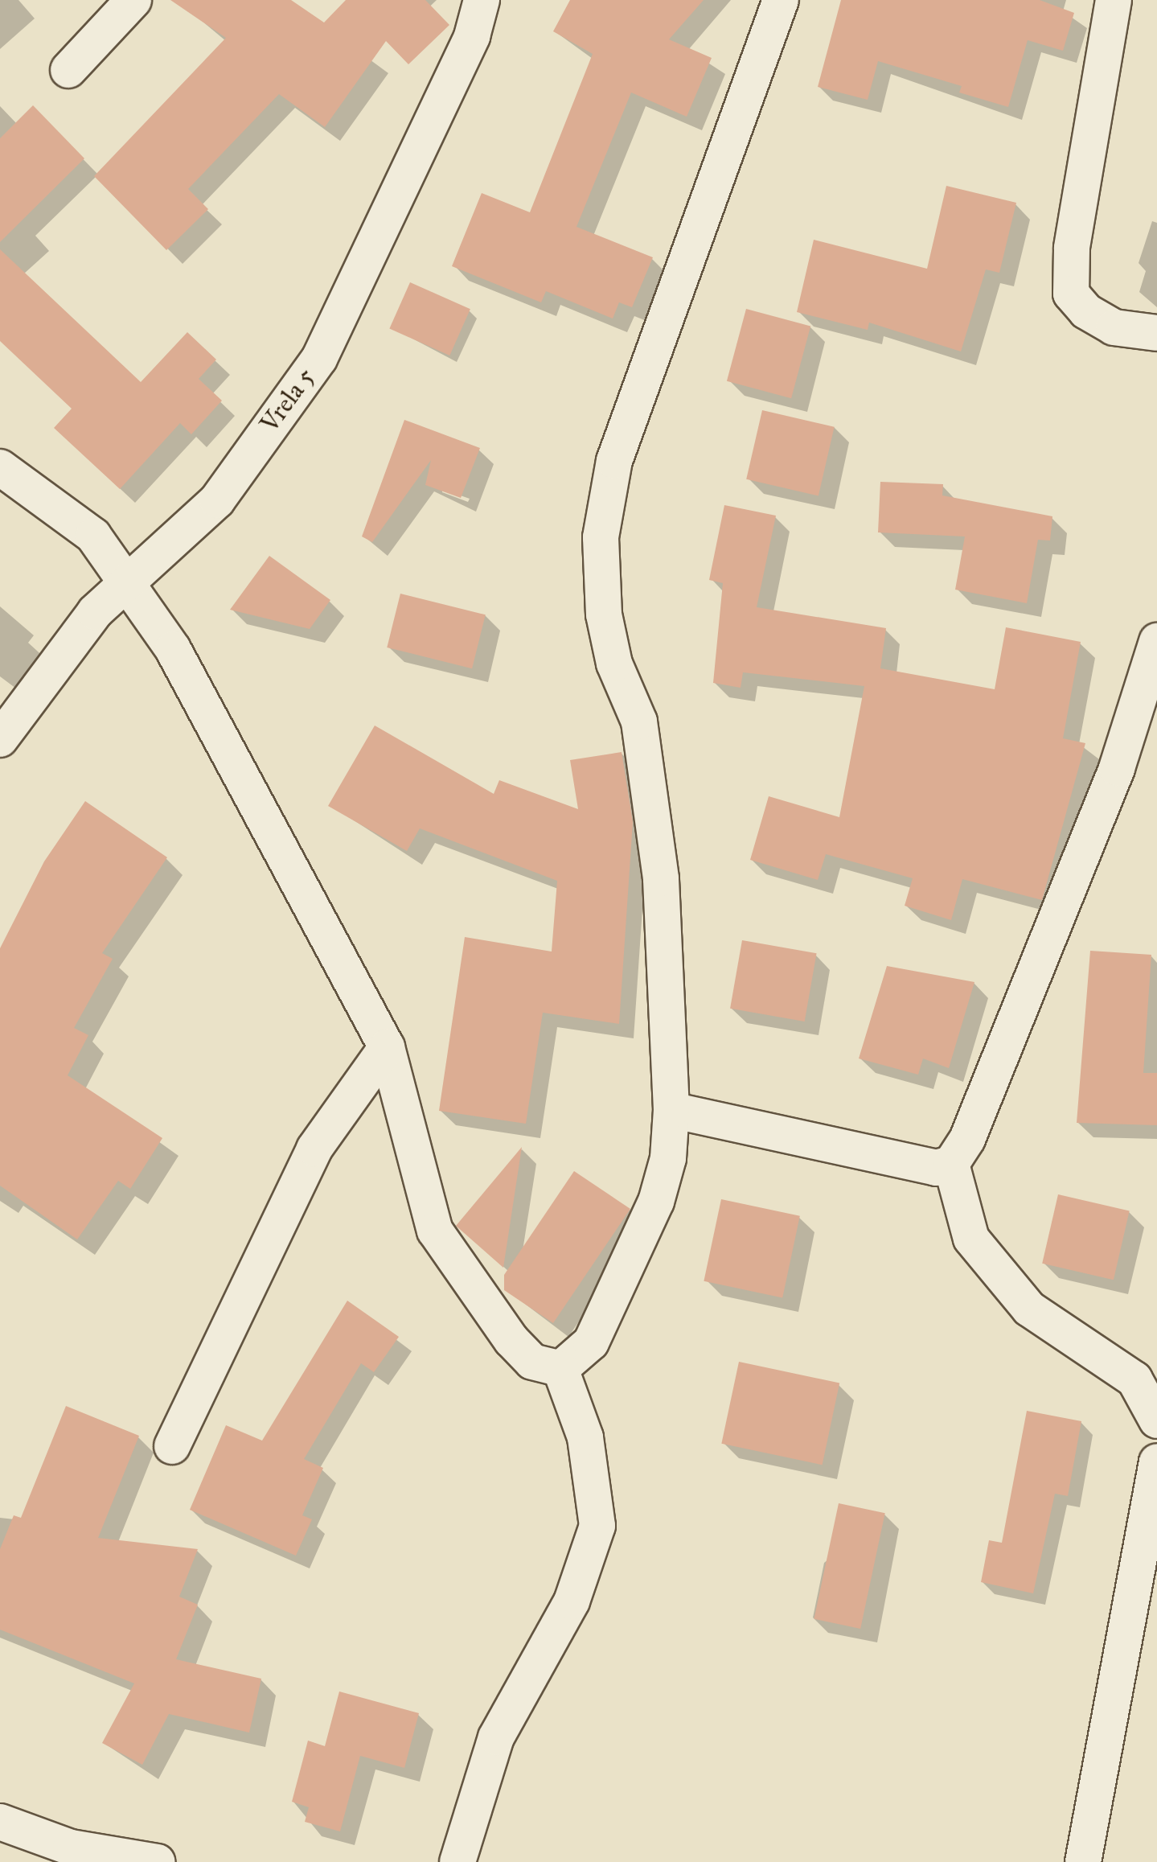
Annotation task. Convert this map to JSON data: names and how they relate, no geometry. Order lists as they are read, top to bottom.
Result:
{
  "streets": {
    "street": ["Vrela 5"]
  }
}
